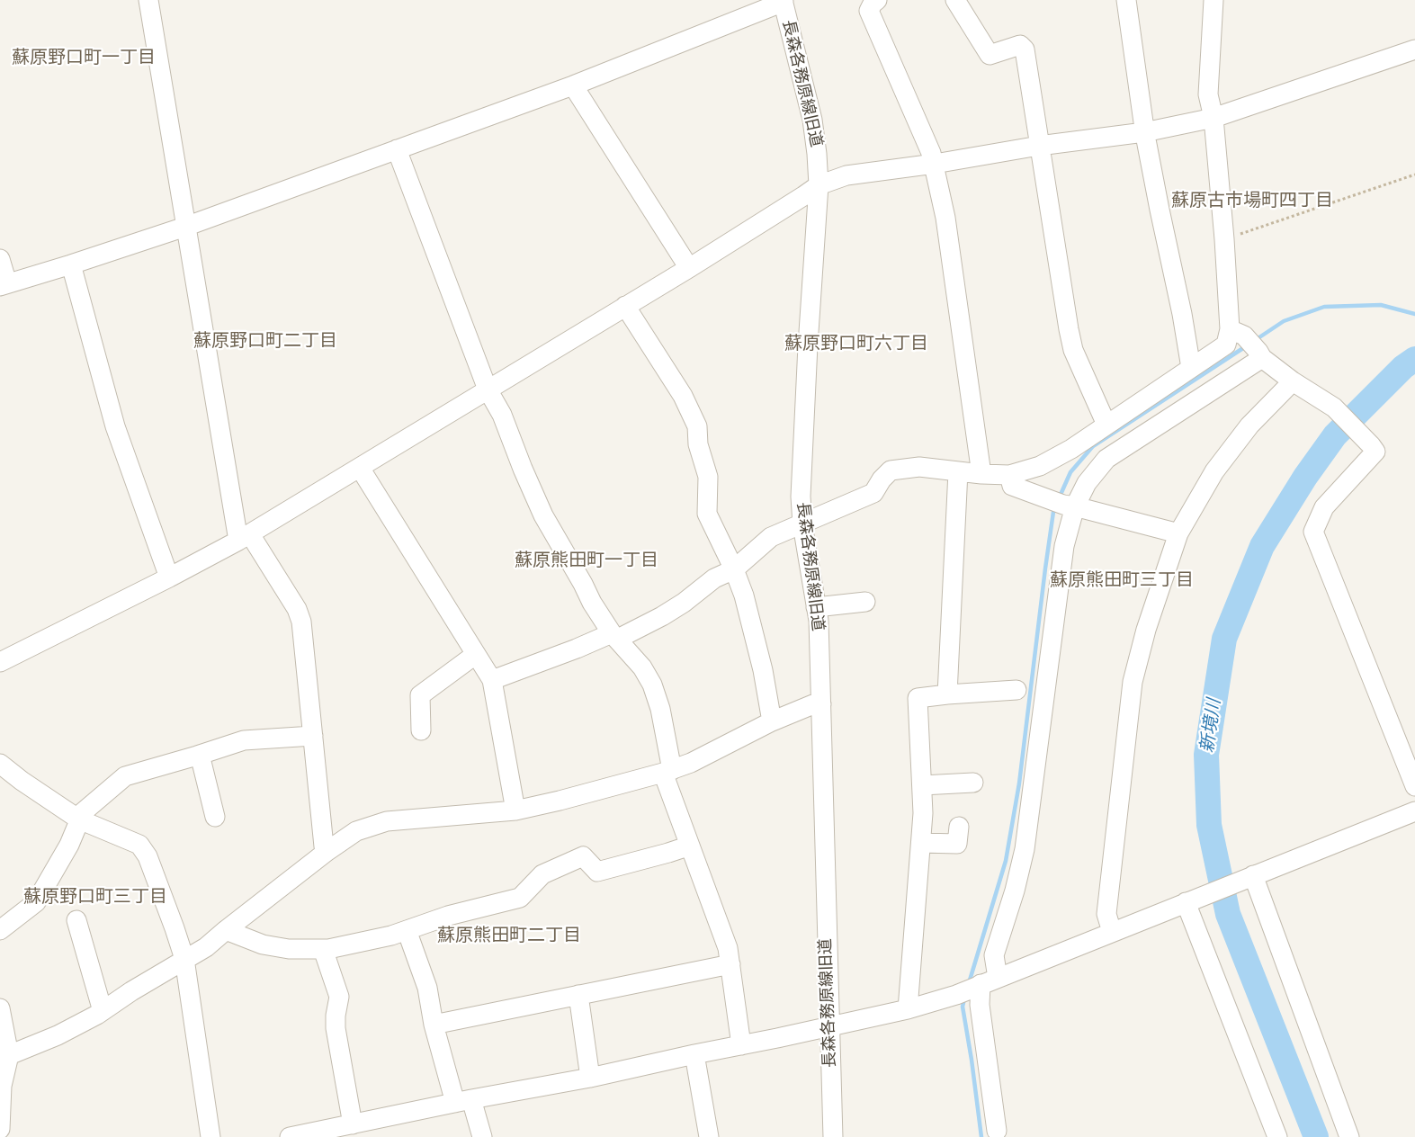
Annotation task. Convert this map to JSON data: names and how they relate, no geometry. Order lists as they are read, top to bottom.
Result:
{
  "streets": {
    "street": ["長森各務原線旧道"]
  },
  "districts": [
    "蘇原野口町一丁目",
    "蘇原古市場町四丁目",
    "蘇原野口町二丁目",
    "蘇原野口町六丁目",
    "蘇原熊田町一丁目",
    "蘇原熊田町三丁目",
    "蘇原野口町三丁目",
    "蘇原熊田町二丁目"
  ],
  "water": ["新境川"]
}
